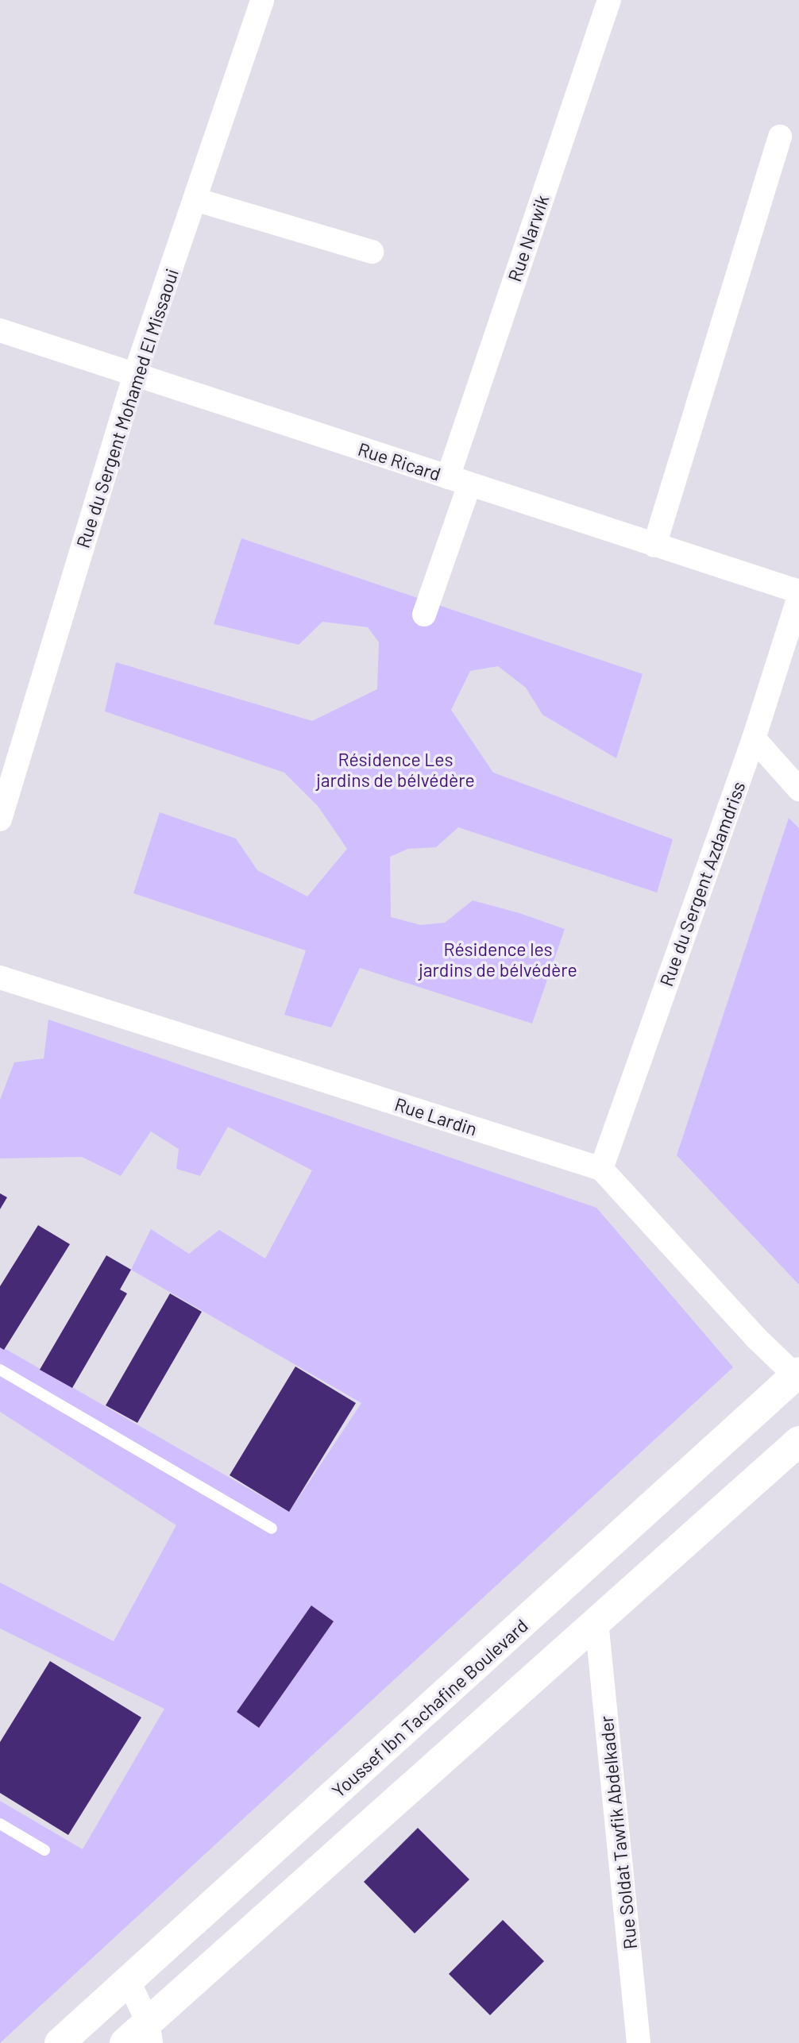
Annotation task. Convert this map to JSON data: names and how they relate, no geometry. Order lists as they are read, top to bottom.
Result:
{
  "streets": {
    "main road": ["Youssef Ibn Tachafine Boulevard"],
    "street": [
      "Rue Narwik",
      "Rue du Sergent Mohamed El Missaoui",
      "Rue Ricard",
      "Rue du Sergent Azdamdriss",
      "Rue Lardin",
      "Rue Soldat Tawfik Abdelkader"
    ]
  },
  "crossings": [
    ["Rue Narwik", "Rue Ricard"],
    ["Rue du Sergent Mohamed El Missaoui", "Rue Ricard"],
    ["Rue du Sergent Azdamdriss", "Rue Lardin"],
    ["Rue Lardin", "Youssef Ibn Tachafine Boulevard"]
  ],
  "parks": ["Résidence Les jardins de bélvédère", "Résidence les jardins de bélvédère"]
}
